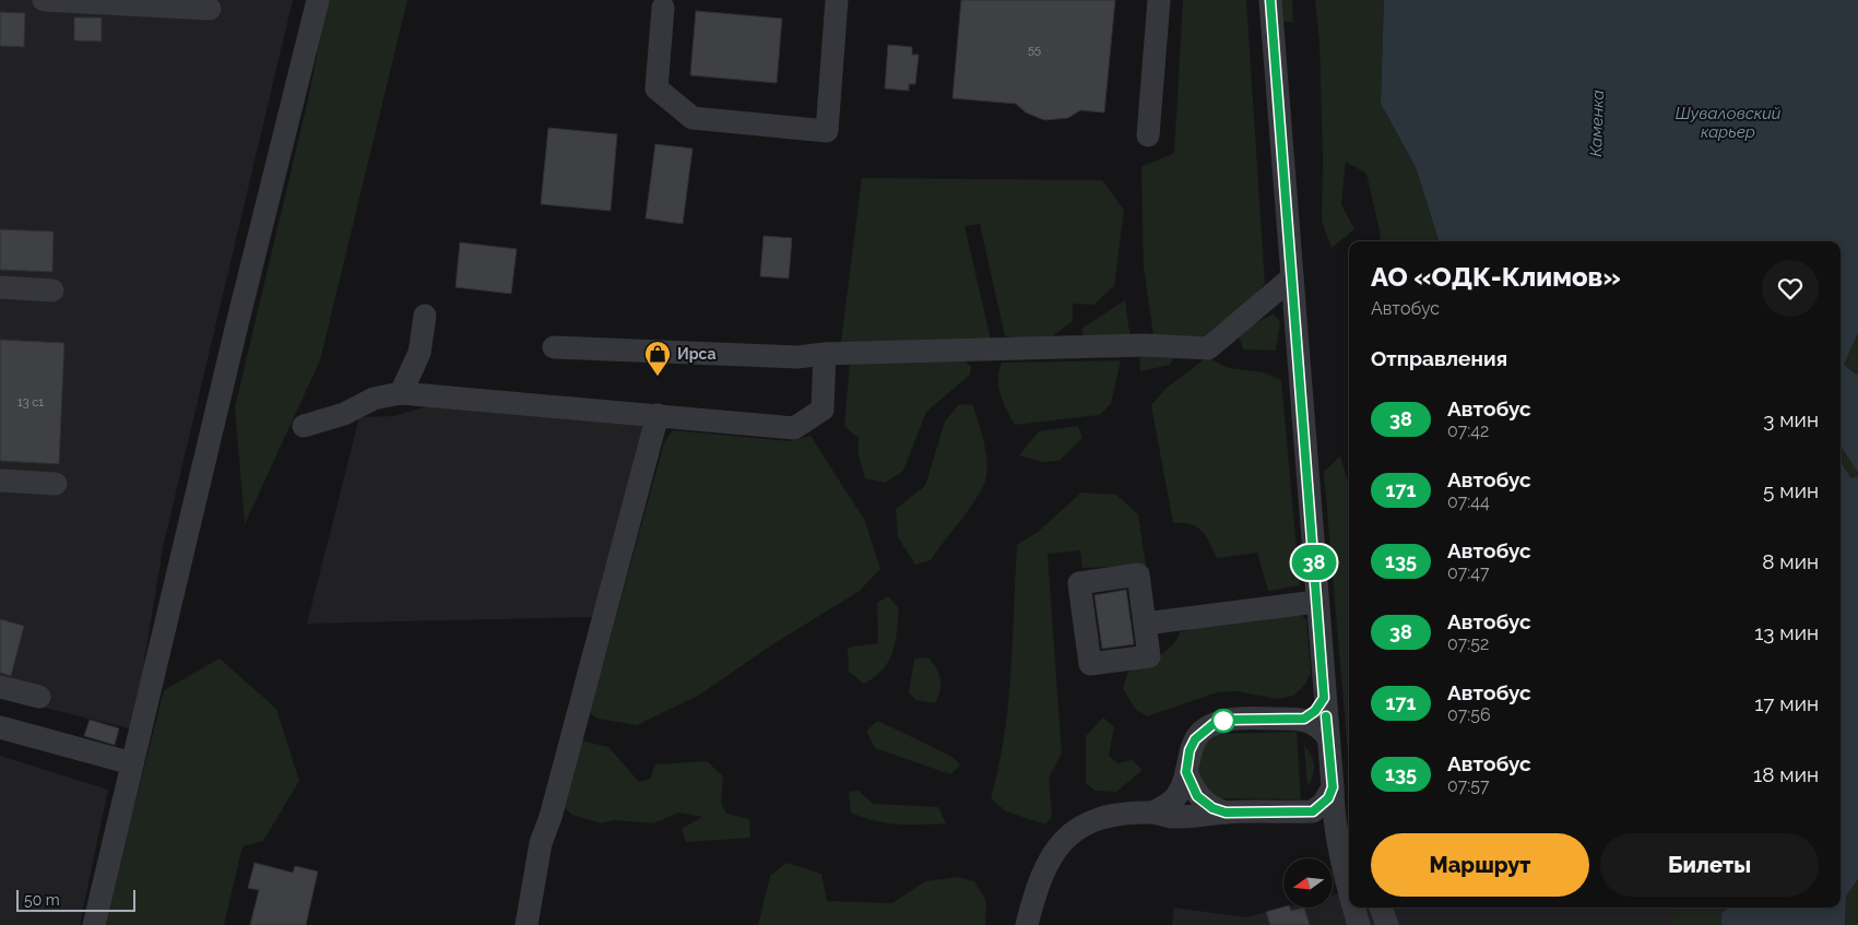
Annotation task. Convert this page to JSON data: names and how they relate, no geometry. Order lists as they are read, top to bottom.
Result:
{
  "water": ["Шуваловский карьер", "Каменка"],
  "places": {
    "shop": ["Ирса"]
  },
  "lines": ["bus line 38"],
  "house_numbers": ["55", "13 с1"],
  "scale_bar": "50 m",
  "north": "left",
  "page": {
    "on_map": "38",
    "heading": [
      ["АО «ОДК-Климов»", "Автобус"],
      "Отправления"
    ],
    "list": [
      {
        "mark": "38",
        "name": "Автобус",
        "note": "07:42",
        "value": "3 мин"
      },
      {
        "mark": "171",
        "name": "Автобус",
        "note": "07:44",
        "value": "5 мин"
      },
      {
        "mark": "135",
        "name": "Автобус",
        "note": "07:47",
        "value": "8 мин"
      },
      {
        "mark": "38",
        "name": "Автобус",
        "note": "07:52",
        "value": "13 мин"
      },
      {
        "mark": "171",
        "name": "Автобус",
        "note": "07:56",
        "value": "17 мин"
      },
      {
        "mark": "135",
        "name": "Автобус",
        "note": "07:57",
        "value": "18 мин"
      }
    ],
    "buttons": ["Маршрут", "Билеты"],
    "scale": "50 m"
  }
}
